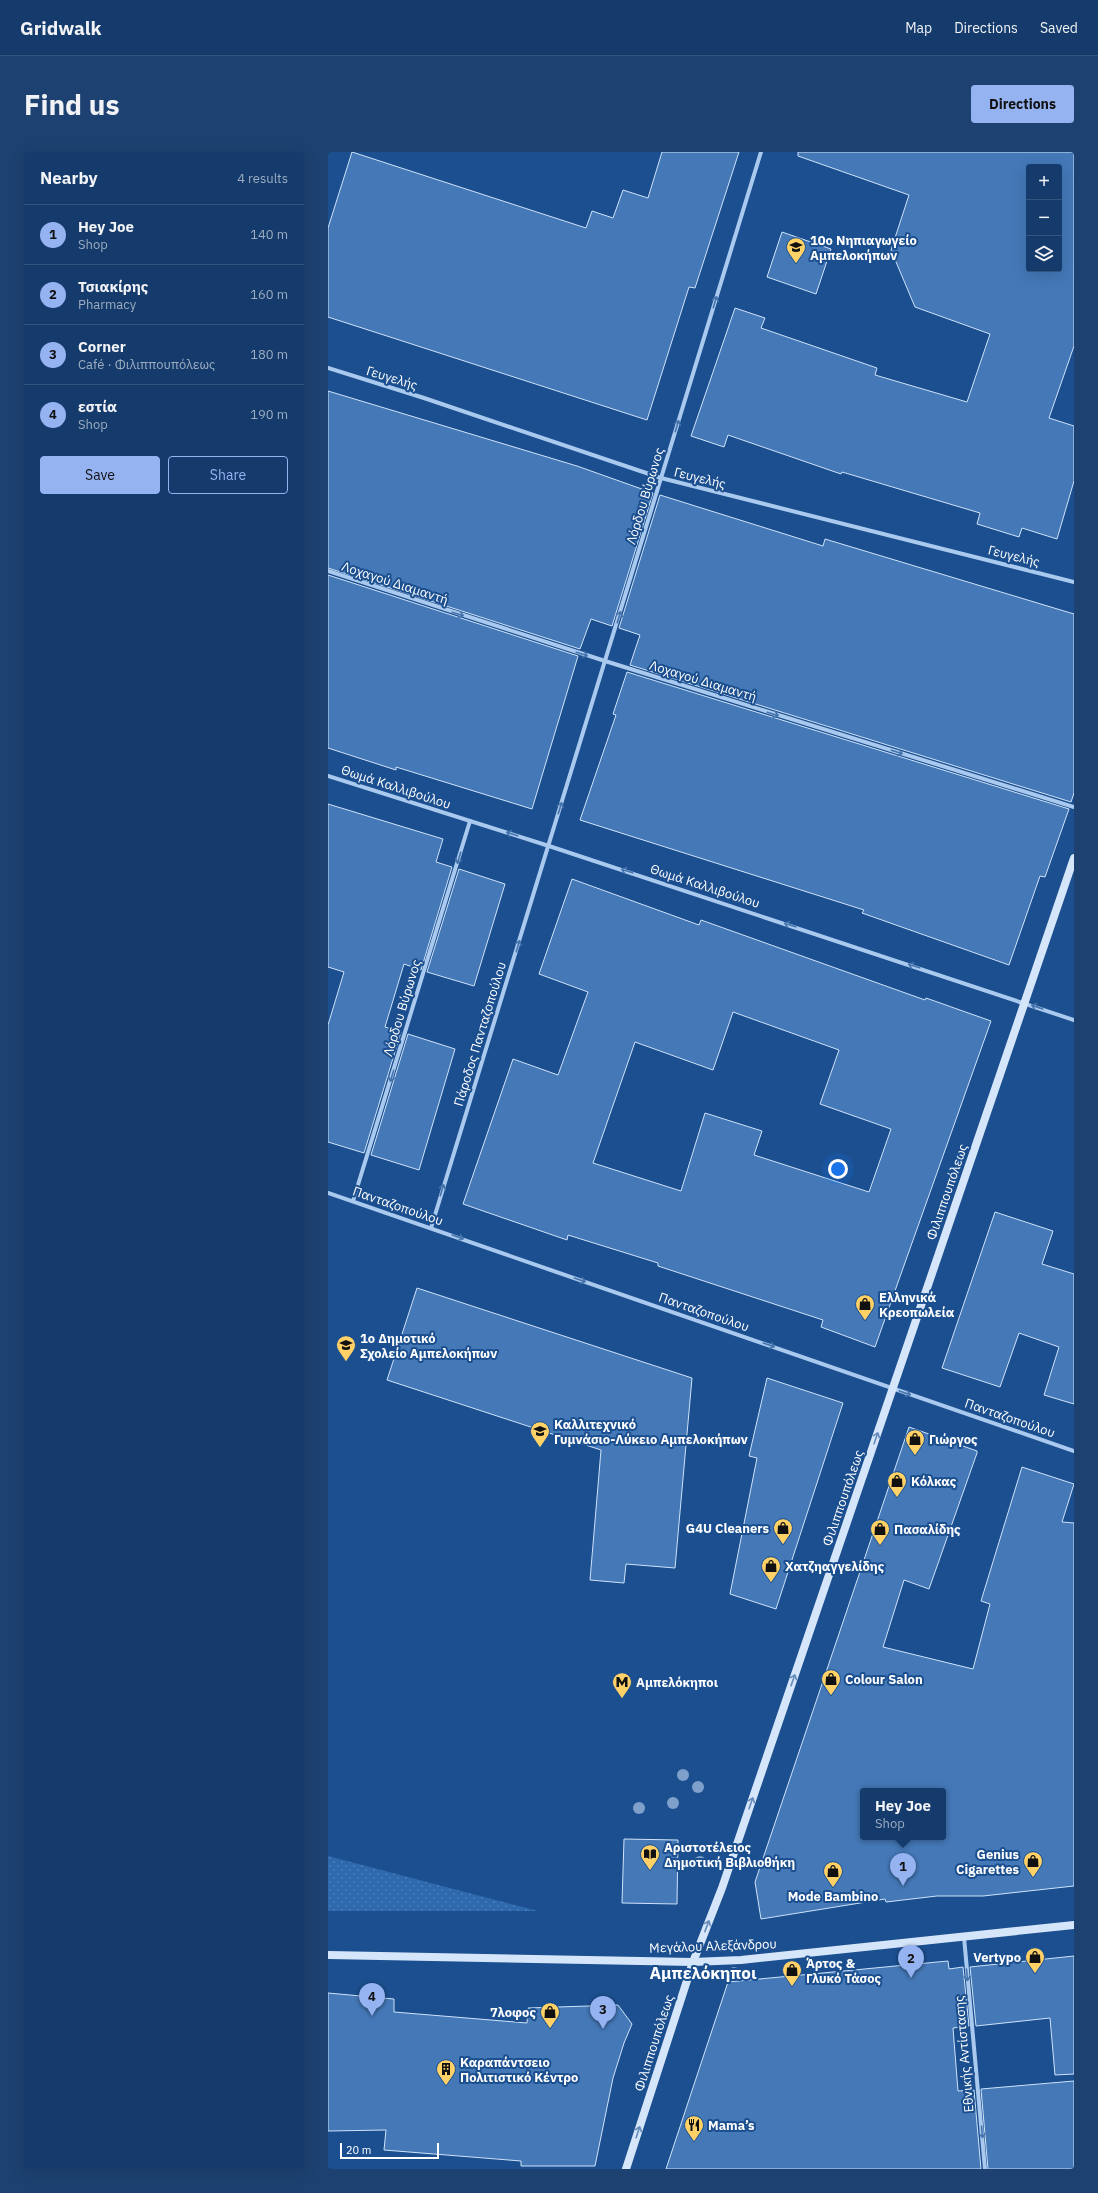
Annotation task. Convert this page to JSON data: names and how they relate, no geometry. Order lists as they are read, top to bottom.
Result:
{
  "streets": {
    "main road": ["Φιλιππουπόλεως", "Μεγάλου Αλεξάνδρου"],
    "street": [
      "Γευγελής",
      "Λόρδου Βύρωνος",
      "Λοχαγού Διαμαντή",
      "Θωμά Καλλιβούλου",
      "Πάροδος Πανταζοπούλου",
      "Πανταζοπούλου",
      "Εθνικής Αντίστασης"
    ]
  },
  "crossings": [
    ["Γευγελής", "Λόρδου Βύρωνος"],
    ["Λόρδου Βύρωνος", "Λοχαγού Διαμαντή"],
    ["Λόρδου Βύρωνος", "Θωμά Καλλιβούλου"],
    ["Λόρδου Βύρωνος", "Πάροδος Πανταζοπούλου"],
    ["Λόρδου Βύρωνος", "Πανταζοπούλου"],
    ["Θωμά Καλλιβούλου", "Πάροδος Πανταζοπούλου"],
    ["Θωμά Καλλιβούλου", "Φιλιππουπόλεως"],
    ["Πάροδος Πανταζοπούλου", "Πανταζοπούλου"],
    ["Φιλιππουπόλεως", "Πανταζοπούλου"],
    ["Φιλιππουπόλεως", "Μεγάλου Αλεξάνδρου"],
    ["Μεγάλου Αλεξάνδρου", "Εθνικής Αντίστασης"]
  ],
  "one_way": [
    "Λοχαγού Διαμαντή",
    "Θωμά Καλλιβούλου",
    "Πάροδος Πανταζοπούλου",
    "Φιλιππουπόλεως",
    "Πανταζοπούλου",
    "Εθνικής Αντίστασης"
  ],
  "districts": ["Αμπελόκηποι"],
  "places": {
    "school or university": ["10ο Νηπιαγωγείο Αμπελοκήπων", "1ο Δημοτικό Σχολείο Αμπελοκήπων", "Καλλιτεχνικό Γυμνάσιο-Λύκειο Αμπελοκήπων"],
    "shop": [
      "Ελληνικά Κρεοπωλεία",
      "Γιώργος",
      "Κόλκας",
      "G4U Cleaners",
      "Πασαλίδης",
      "Χατζηαγγελίδης",
      "Colour Salon",
      "Genius Cigarettes",
      "Mode Bambino",
      "Vertypo",
      "Άρτος & Γλυκό Τάσος",
      "7λοφος"
    ],
    "metro station": ["Αμπελόκηποι"],
    "library": ["Αριστοτέλειος Δημοτική Βιβλιοθήκη"],
    "building": ["Καραπάντσειο Πολιτιστικό Κέντρο"],
    "restaurant": ["Mama’s"]
  },
  "scale_bar": "20 m",
  "page": {
    "header": "Gridwalk",
    "nav": ["Map", "Directions", "Saved"],
    "buttons": [
      "Directions",
      ["Save", "Share"]
    ],
    "title": "Find us",
    "heading": ["Nearby", "4 results"],
    "map_buttons": ["+", "−"],
    "list": [
      {
        "mark": "1",
        "name": "Hey Joe",
        "note": "Shop",
        "value": "140 m"
      },
      {
        "mark": "2",
        "name": "Τσιακίρης",
        "note": "Pharmacy",
        "value": "160 m"
      },
      {
        "mark": "3",
        "name": "Corner",
        "note": "Café · Φιλιππουπόλεως",
        "value": "180 m"
      },
      {
        "mark": "4",
        "name": "εστία",
        "note": "Shop",
        "value": "190 m"
      }
    ],
    "popup": ["Hey Joe", "Shop"],
    "pins": [
      "1",
      "2",
      "4",
      "3"
    ],
    "scale": "20 m"
  }
}
